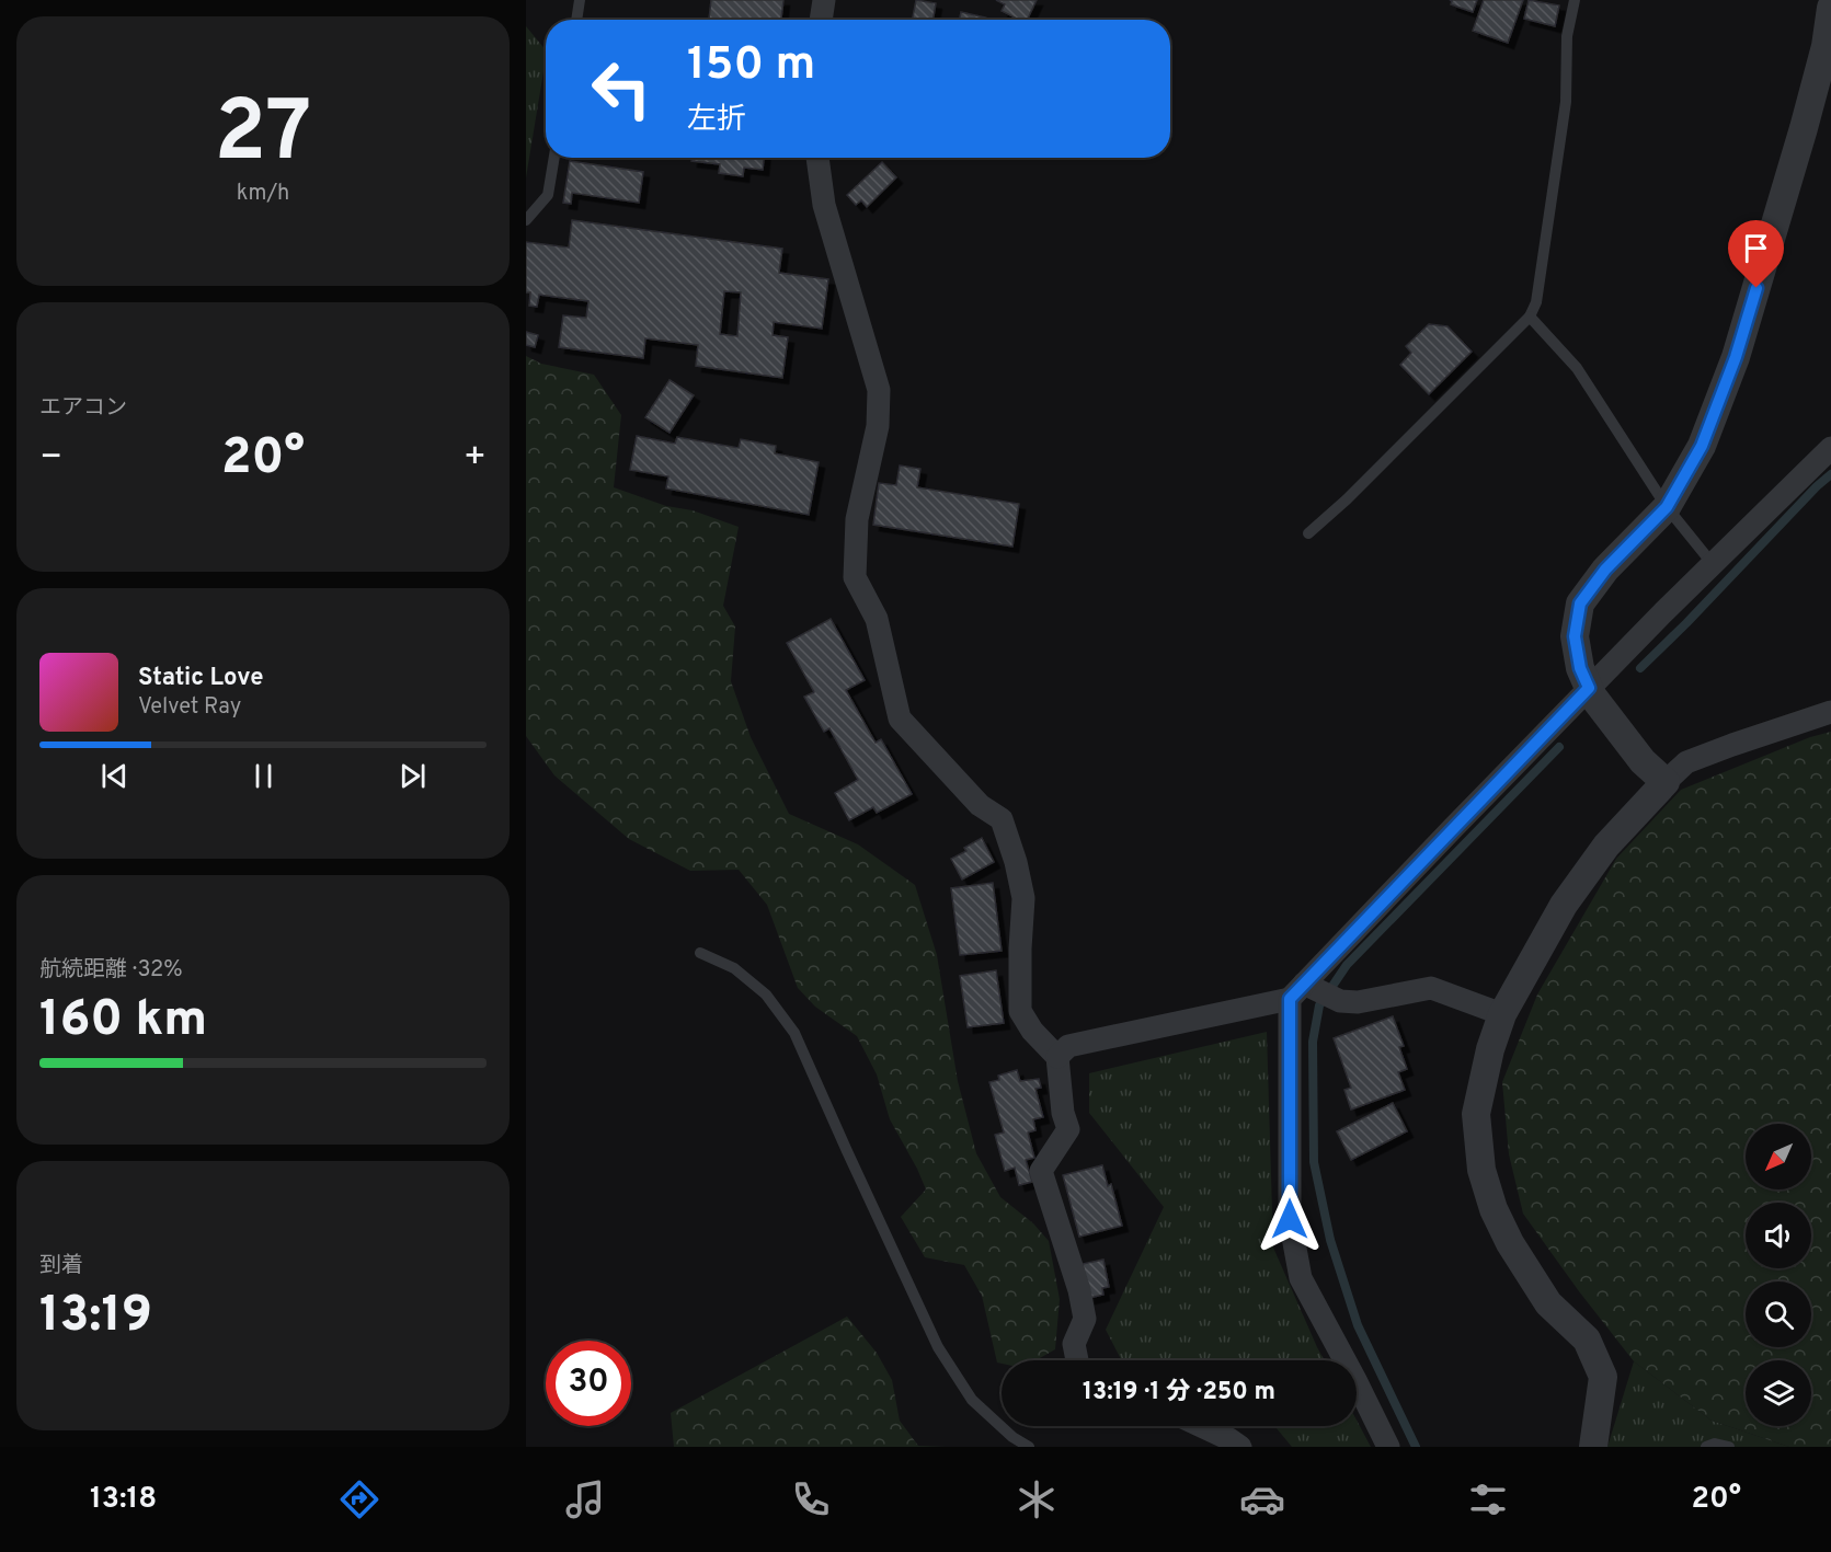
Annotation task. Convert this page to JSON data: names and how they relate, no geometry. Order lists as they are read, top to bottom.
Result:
{
  "north": "bottom left",
  "page": {
    "tile": [
      ["27", "km/h"],
      "エアコン",
      ["航続距離 · 32%", "160 km"],
      ["到着", "13:19"]
    ],
    "turn": ["150 m", "左折"],
    "heat": ["−", "20°", "+"],
    "song": ["Static Love", "Velvet Ray"],
    "limit": "30",
    "trip": "13:19 · 1 分 · 250 m",
    "tabs": ["13:18", "20°"]
  }
}
